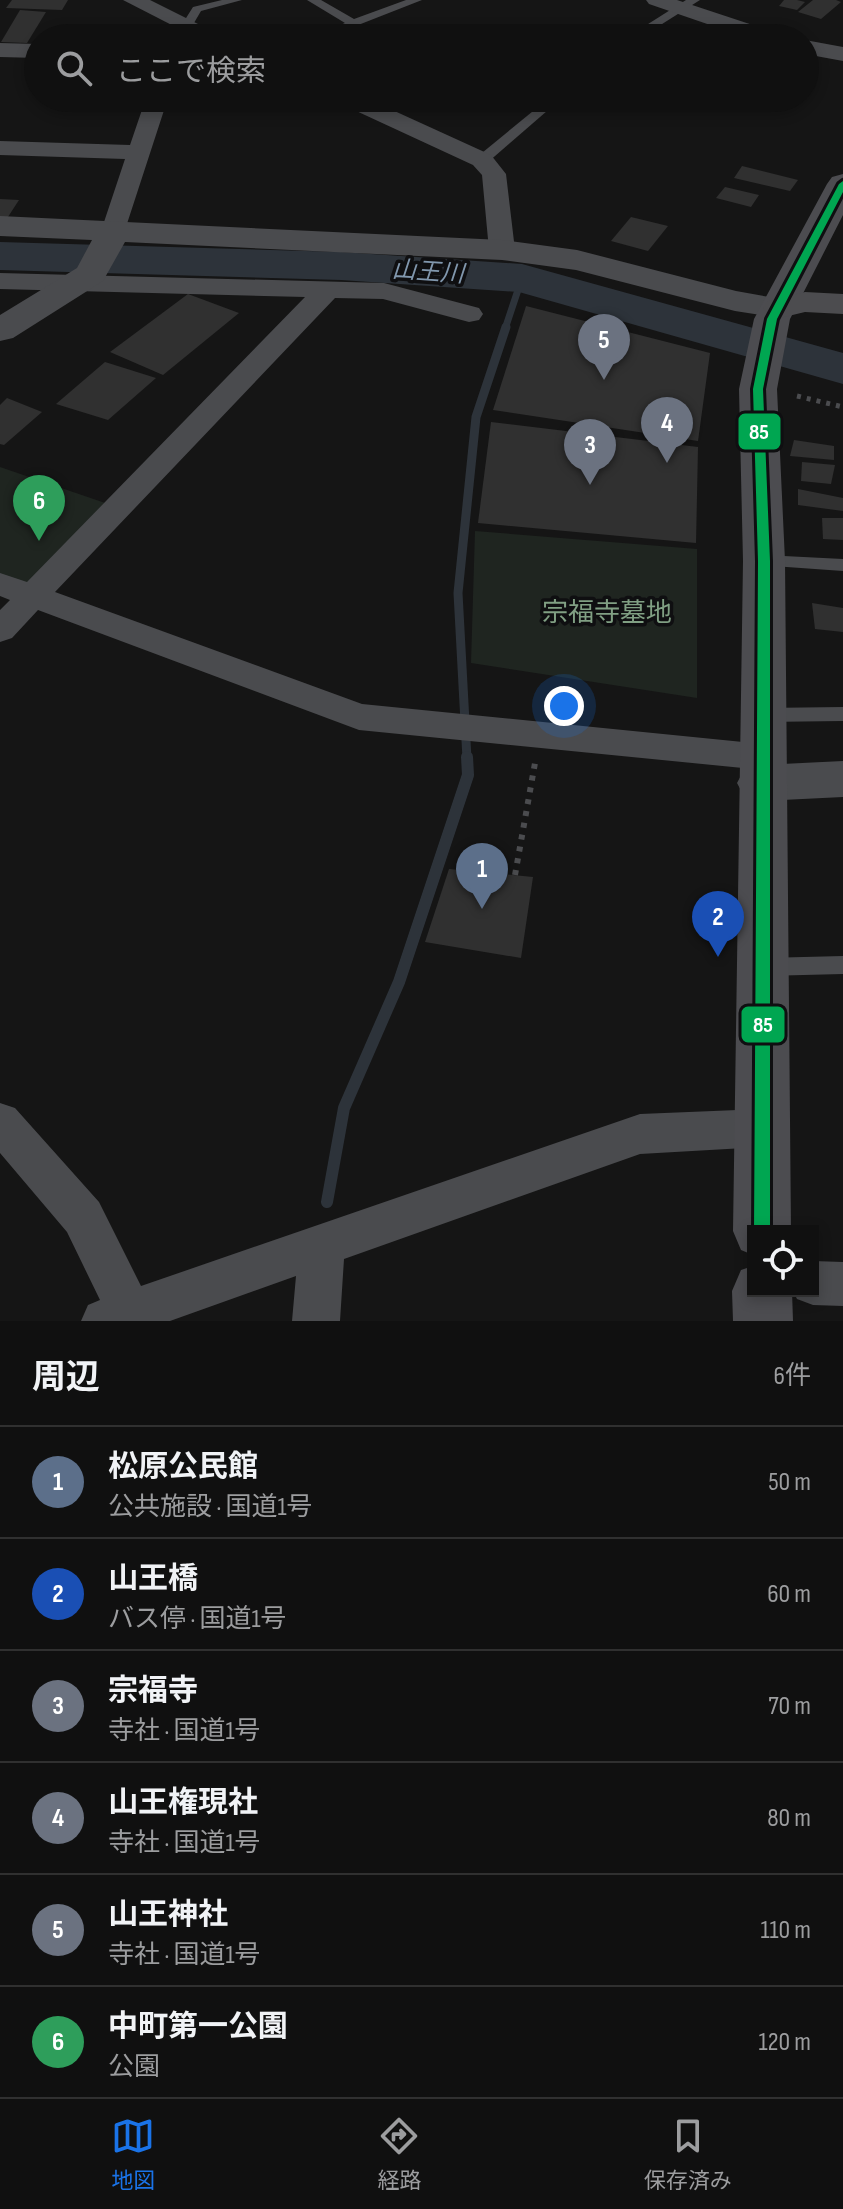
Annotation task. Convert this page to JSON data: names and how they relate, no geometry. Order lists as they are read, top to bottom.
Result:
{
  "water": ["山王川"],
  "parks": ["宗福寺墓地"],
  "lines": ["transit line 85"],
  "page": {
    "search": "ここで検索",
    "pins": [
      "5",
      "4",
      "3",
      "6",
      "1",
      "2"
    ],
    "heading": ["周辺", "6件"],
    "list": [
      {
        "mark": "1",
        "name": "松原公民館",
        "note": "公共施設 · 国道1号",
        "value": "50 m"
      },
      {
        "mark": "2",
        "name": "山王橋",
        "note": "バス停 · 国道1号",
        "value": "60 m"
      },
      {
        "mark": "3",
        "name": "宗福寺",
        "note": "寺社 · 国道1号",
        "value": "70 m"
      },
      {
        "mark": "4",
        "name": "山王権現社",
        "note": "寺社 · 国道1号",
        "value": "80 m"
      },
      {
        "mark": "5",
        "name": "山王神社",
        "note": "寺社 · 国道1号",
        "value": "110 m"
      },
      {
        "mark": "6",
        "name": "中町第一公園",
        "note": "公園",
        "value": "120 m"
      }
    ],
    "nav": ["地図", "経路", "保存済み"]
  }
}
